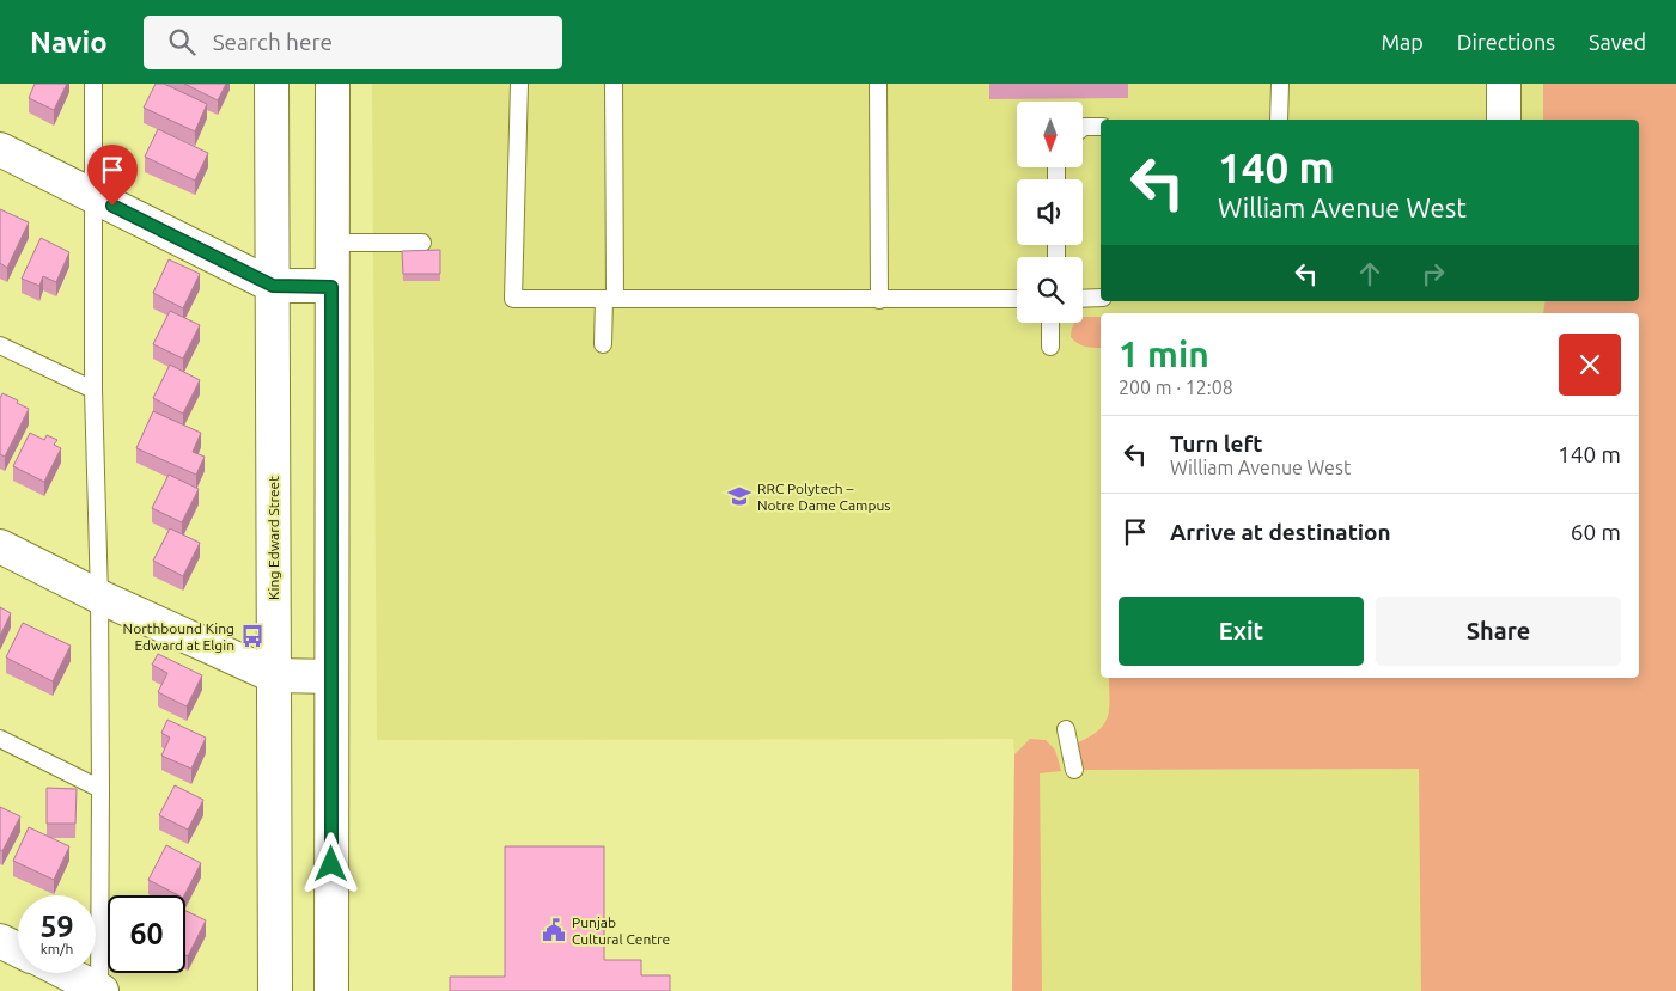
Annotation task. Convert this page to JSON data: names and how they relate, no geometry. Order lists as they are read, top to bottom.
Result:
{
  "streets": {
    "main road": ["King Edward Street"]
  },
  "places": {
    "school or university": ["RRC Polytech – Notre Dame Campus"],
    "bus stop": ["Northbound King Edward at Elgin"],
    "public building": ["Punjab Cultural Centre"]
  },
  "north": "bottom",
  "page": {
    "header": "Navio",
    "search": "Search here",
    "nav": ["Map", "Directions", "Saved"],
    "turn": ["140 m", "William Avenue West"],
    "heading": ["1 min", "200 m · 12:08"],
    "list": [
      {
        "name": "Turn left",
        "note": "William Avenue West",
        "value": "140 m"
      },
      {
        "name": "Arrive at destination",
        "value": "60 m"
      }
    ],
    "buttons": ["Exit", "Share"],
    "speed": "59 km/h",
    "limit": "60"
  }
}
